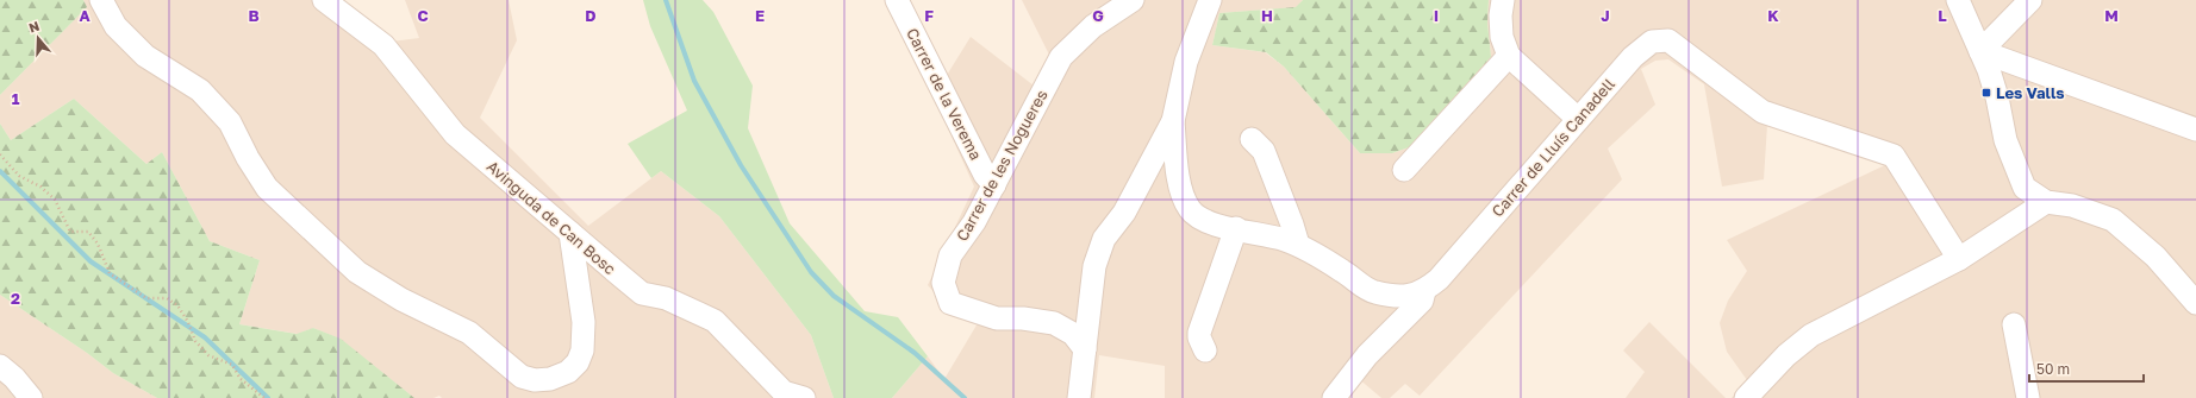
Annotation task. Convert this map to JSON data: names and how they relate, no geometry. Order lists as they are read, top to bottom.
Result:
{
  "streets": {
    "street": [
      "Carrer de la Verema",
      "Carrer de Lluís Canadell",
      "Carrer de les Nogueres",
      "Avinguda de Can Bosc"
    ]
  },
  "crossings": [
    ["Carrer de la Verema", "Carrer de les Nogueres"]
  ],
  "places": {
    "transit": ["Les Valls"]
  },
  "scale_bar": "50 m",
  "north": "top",
  "grid": {
    "columns": [
      "A",
      "B",
      "C",
      "D",
      "E",
      "F",
      "G",
      "H",
      "I",
      "J",
      "K",
      "L",
      "M"
    ],
    "rows": ["1", "2"]
  }
}
